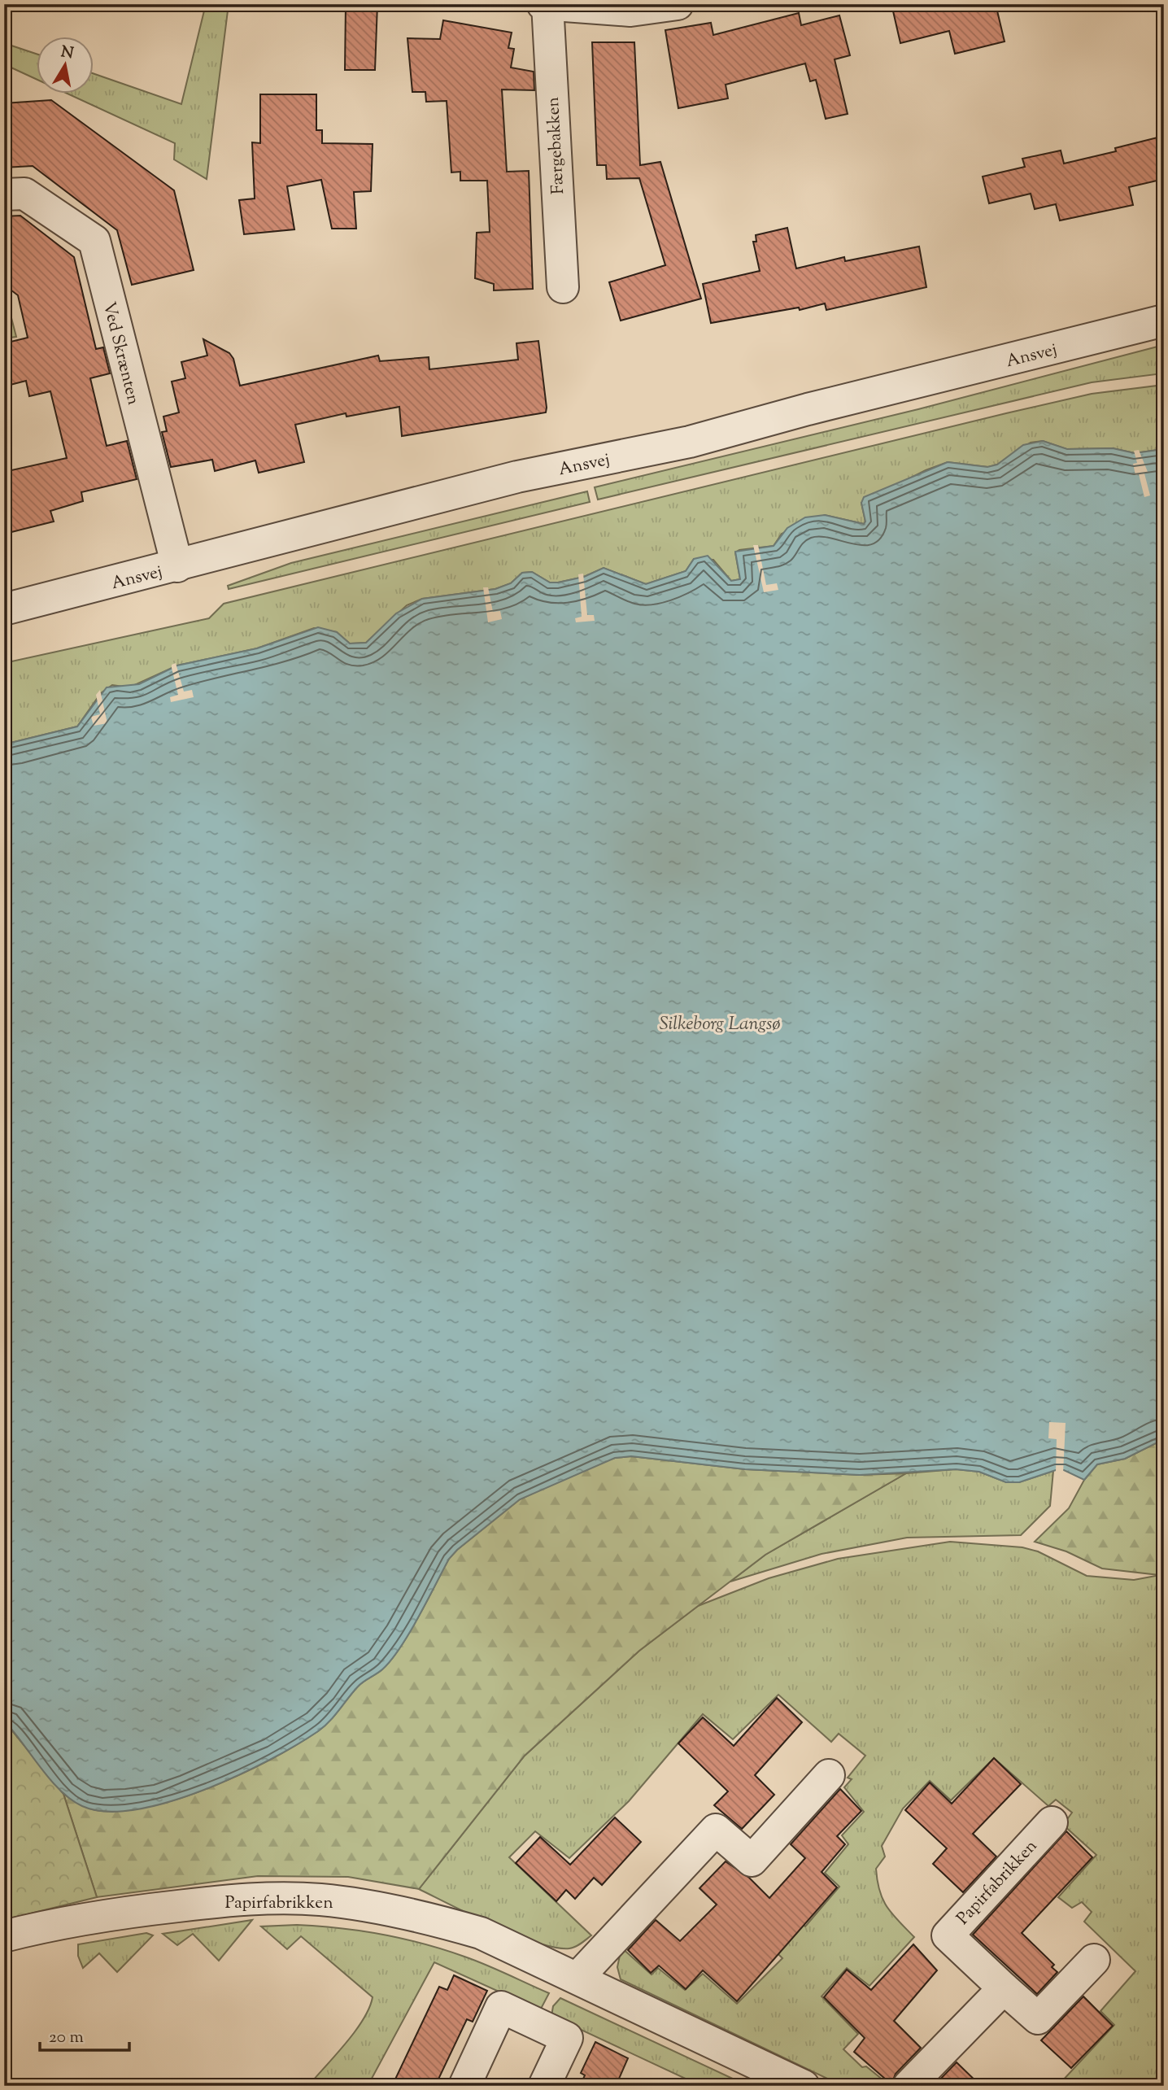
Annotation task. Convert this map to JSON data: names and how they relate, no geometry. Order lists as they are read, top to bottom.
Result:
{
  "streets": {
    "street": [
      "Færgebakken",
      "Ved Skrænten",
      "Ansvej",
      "Papirfabrikken"
    ]
  },
  "crossings": [
    ["Ved Skrænten", "Ansvej"]
  ],
  "water": ["Silkeborg Langsø"],
  "scale_bar": "20 m",
  "north": "top"
}
